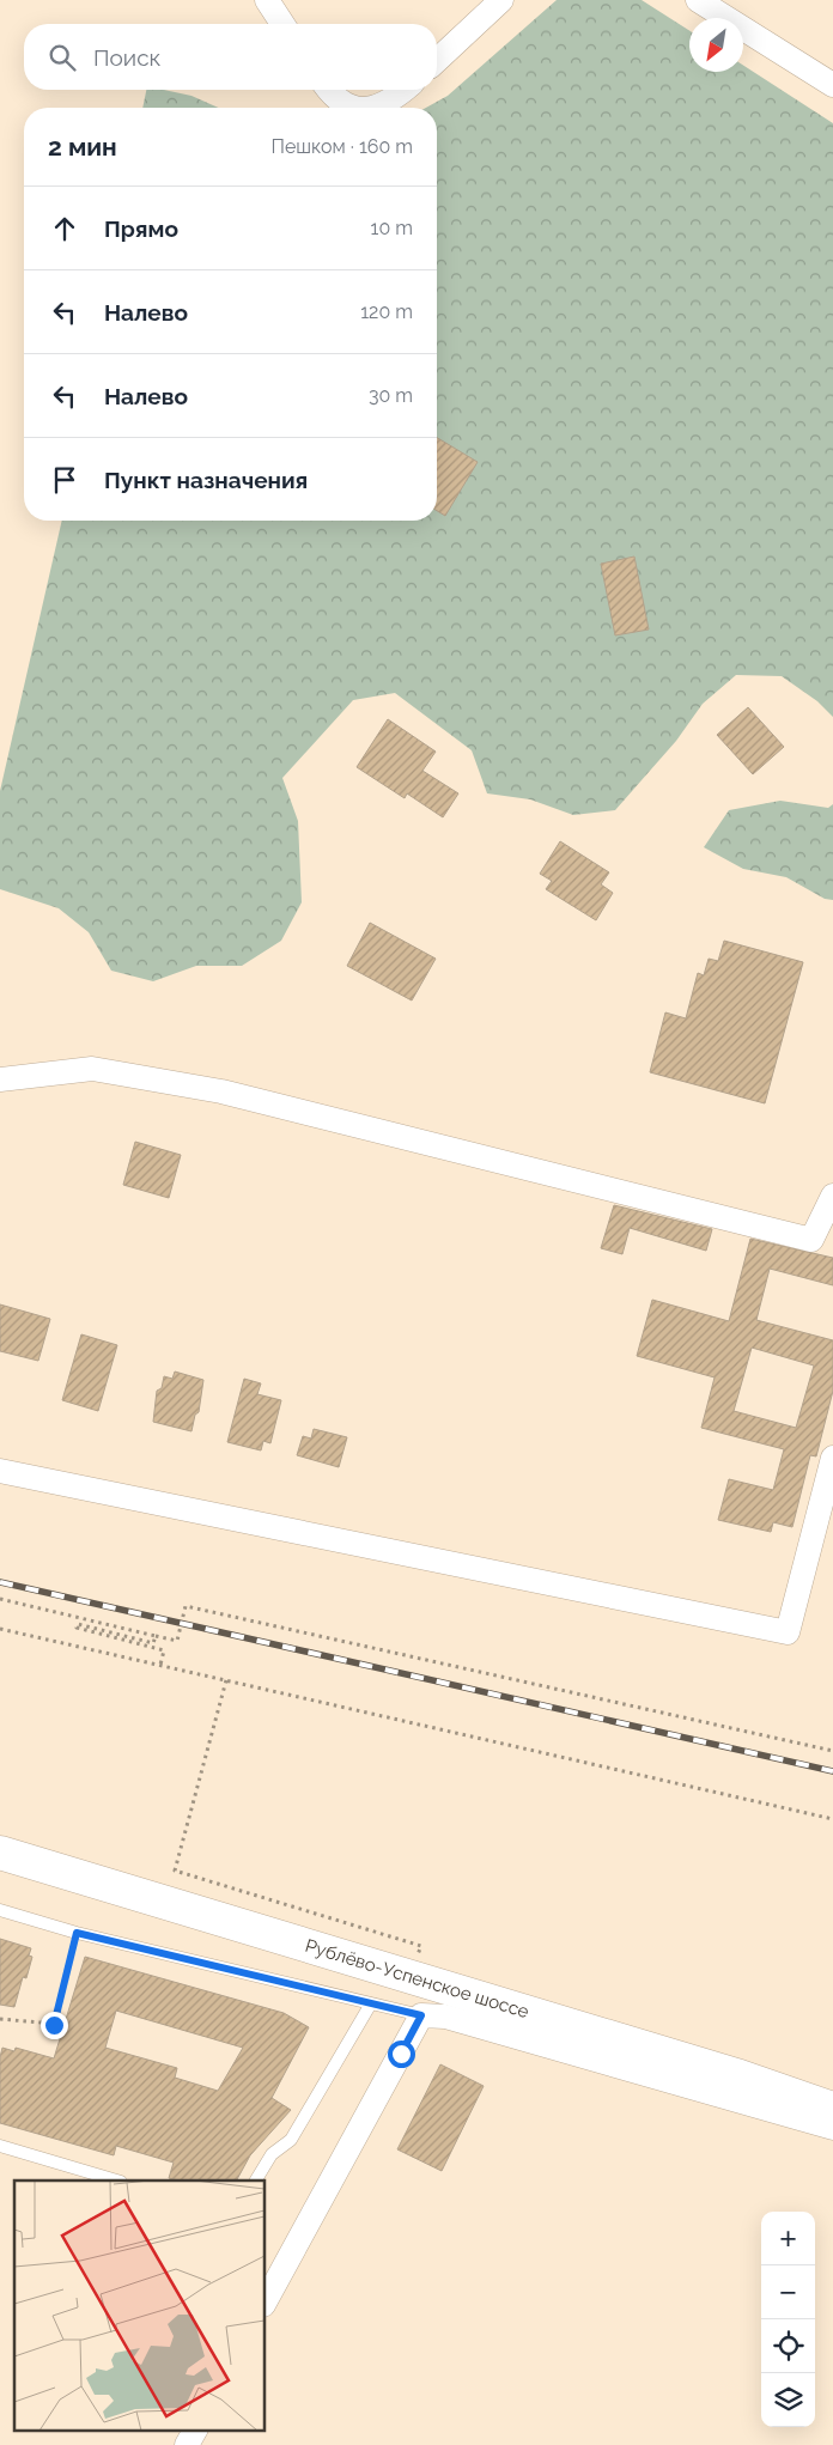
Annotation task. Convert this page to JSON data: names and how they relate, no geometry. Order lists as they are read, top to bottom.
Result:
{
  "streets": {
    "main road": ["Рублёво-Успенское шоссе"]
  },
  "north": "bottom left",
  "page": {
    "search": "Поиск",
    "heading": ["2 мин", "Пешком · 160 m"],
    "list": [
      ["Прямо", "10 m"],
      ["Налево", "120 m"],
      ["Налево", "30 m"],
      "Пункт назначения"
    ],
    "map_buttons": ["+", "−"]
  }
}
